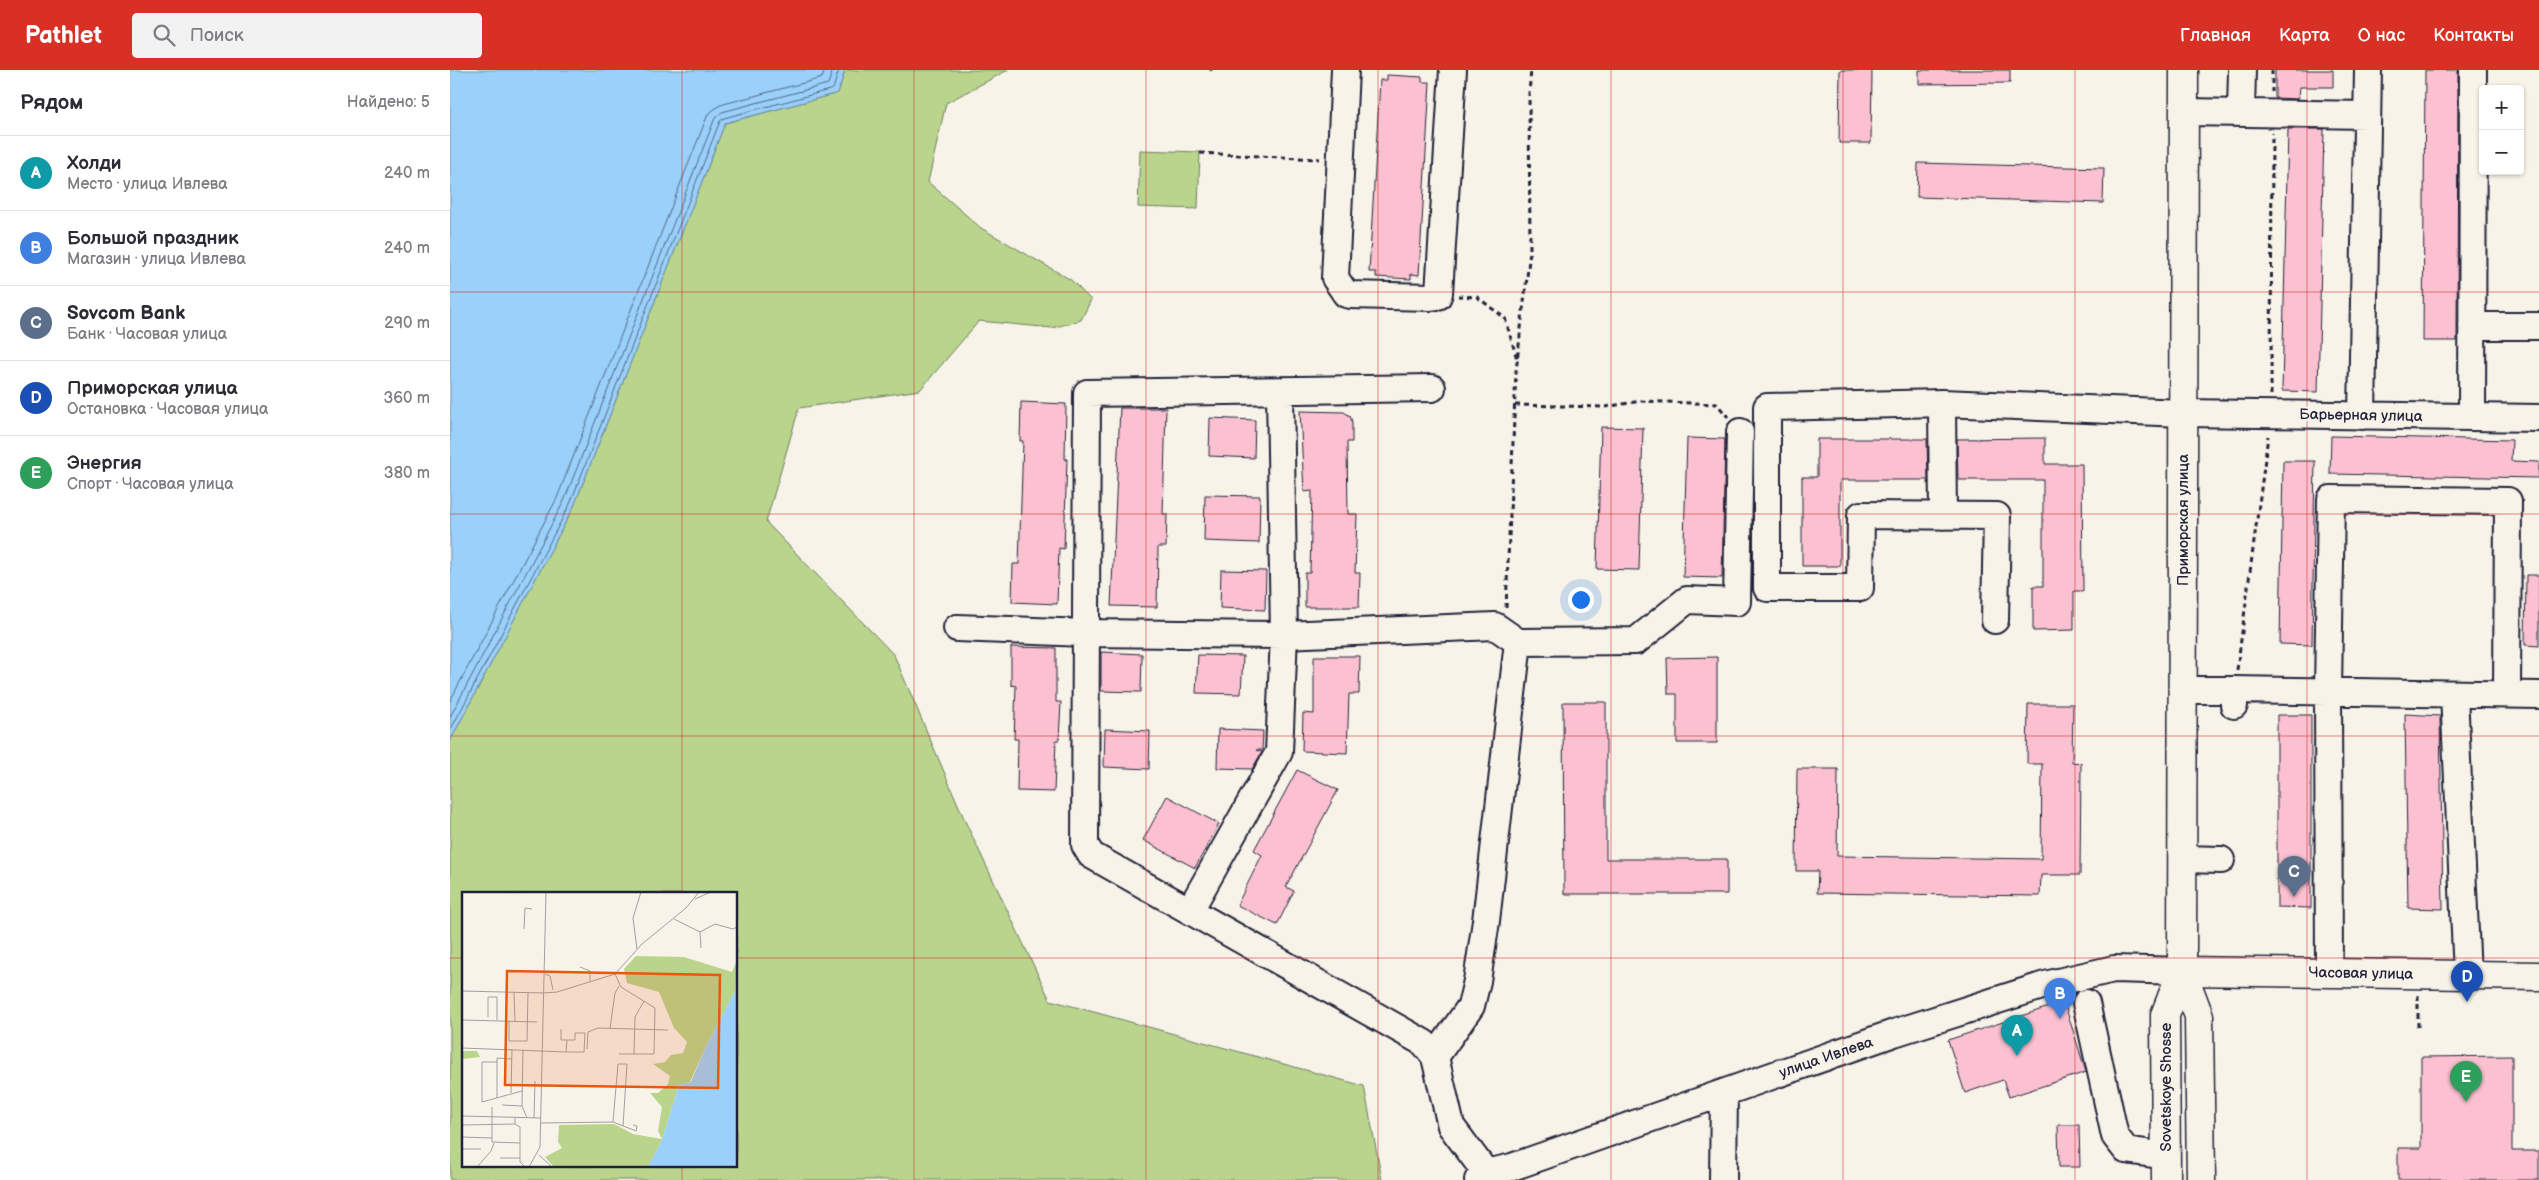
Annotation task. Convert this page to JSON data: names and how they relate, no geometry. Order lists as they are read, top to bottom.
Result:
{
  "streets": {
    "main road": ["Приморская улица", "Часовая улица", "Sovetskoye Shosse"],
    "street": ["Барьерная улица", "улица Ивлева"]
  },
  "crossings": [
    ["Барьерная улица", "Приморская улица"],
    ["Приморская улица", "Часовая улица"],
    ["Приморская улица", "улица Ивлева"],
    ["Приморская улица", "Sovetskoye Shosse"],
    ["Часовая улица", "улица Ивлева"],
    ["Часовая улица", "Sovetskoye Shosse"],
    ["улица Ивлева", "Sovetskoye Shosse"]
  ],
  "page": {
    "header": "Pathlet",
    "search": "Поиск",
    "nav": [
      "Главная",
      "Карта",
      "О нас",
      "Контакты"
    ],
    "heading": ["Рядом", "Найдено: 5"],
    "map_buttons": ["+", "−"],
    "list": [
      {
        "mark": "A",
        "name": "Холди",
        "note": "Место · улица Ивлева",
        "value": "240 m"
      },
      {
        "mark": "B",
        "name": "Большой праздник",
        "note": "Магазин · улица Ивлева",
        "value": "240 m"
      },
      {
        "mark": "C",
        "name": "Sovcom Bank",
        "note": "Банк · Часовая улица",
        "value": "290 m"
      },
      {
        "mark": "D",
        "name": "Приморская улица",
        "note": "Остановка · Часовая улица",
        "value": "360 m"
      },
      {
        "mark": "E",
        "name": "Энергия",
        "note": "Спорт · Часовая улица",
        "value": "380 m"
      }
    ],
    "pins": [
      "C",
      "D",
      "B",
      "A",
      "E"
    ]
  }
}
